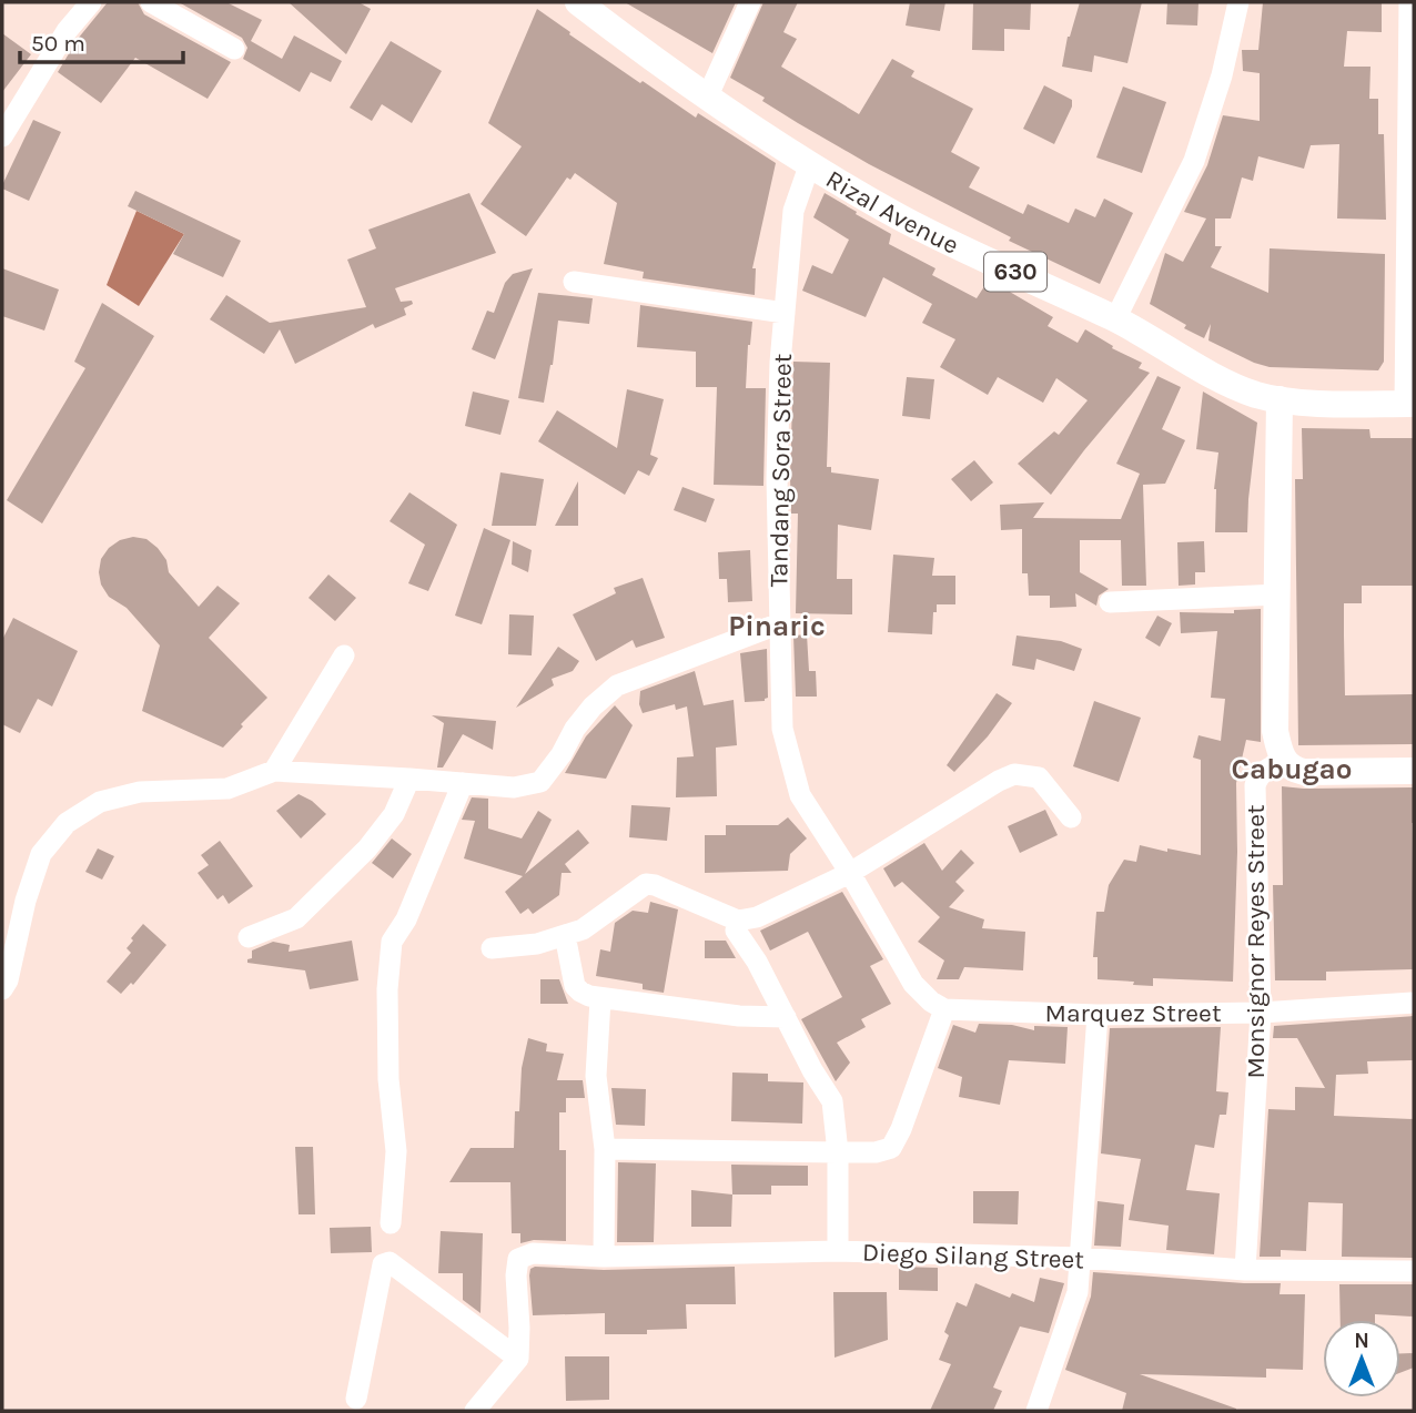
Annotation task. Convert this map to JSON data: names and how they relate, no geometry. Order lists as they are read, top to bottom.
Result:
{
  "streets": {
    "main road": ["Rizal Avenue", "630"],
    "street": [
      "Tandang Sora Street",
      "Monsignor Reyes Street",
      "Marquez Street",
      "Diego Silang Street"
    ]
  },
  "crossings": [
    ["Rizal Avenue", "Tandang Sora Street"],
    ["Tandang Sora Street", "Marquez Street"],
    ["Monsignor Reyes Street", "Marquez Street"],
    ["Monsignor Reyes Street", "Diego Silang Street"]
  ],
  "districts": ["Pinaric", "Cabugao"],
  "scale_bar": "50 m",
  "north": "top"
}
